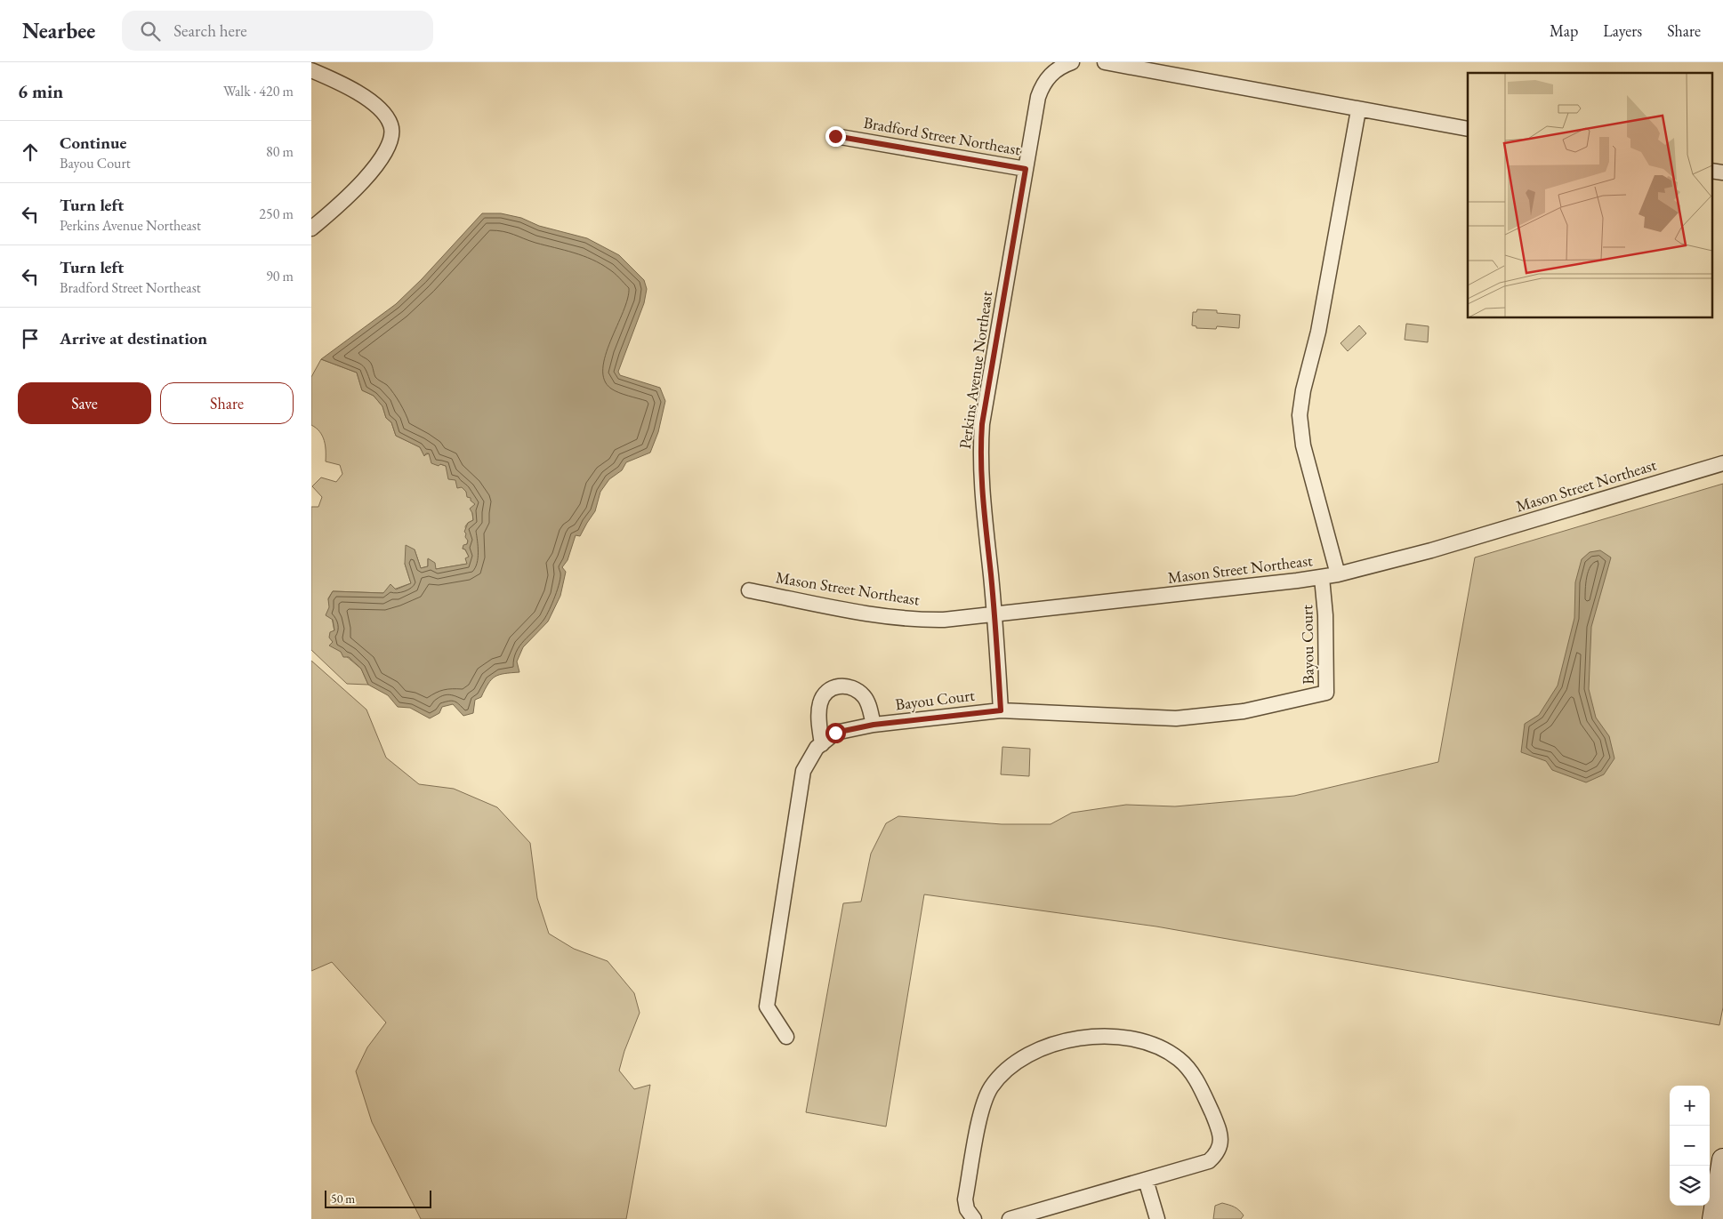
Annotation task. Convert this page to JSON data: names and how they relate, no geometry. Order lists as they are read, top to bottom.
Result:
{
  "streets": {
    "street": [
      "Bradford Street Northeast",
      "Perkins Avenue Northeast",
      "Mason Street Northeast",
      "Bayou Court"
    ]
  },
  "crossings": [
    ["Bradford Street Northeast", "Perkins Avenue Northeast"],
    ["Perkins Avenue Northeast", "Mason Street Northeast"],
    ["Perkins Avenue Northeast", "Bayou Court"],
    ["Mason Street Northeast", "Bayou Court"]
  ],
  "scale_bar": "50 m",
  "page": {
    "header": "Nearbee",
    "search": "Search here",
    "nav": ["Map", "Layers", "Share"],
    "heading": ["6 min", "Walk · 420 m"],
    "list": [
      ["Continue", "Bayou Court", "80 m"],
      ["Turn left", "Perkins Avenue Northeast", "250 m"],
      ["Turn left", "Bradford Street Northeast", "90 m"],
      "Arrive at destination"
    ],
    "buttons": ["Save", "Share"],
    "map_buttons": ["+", "−"],
    "scale": "50 m"
  }
}
